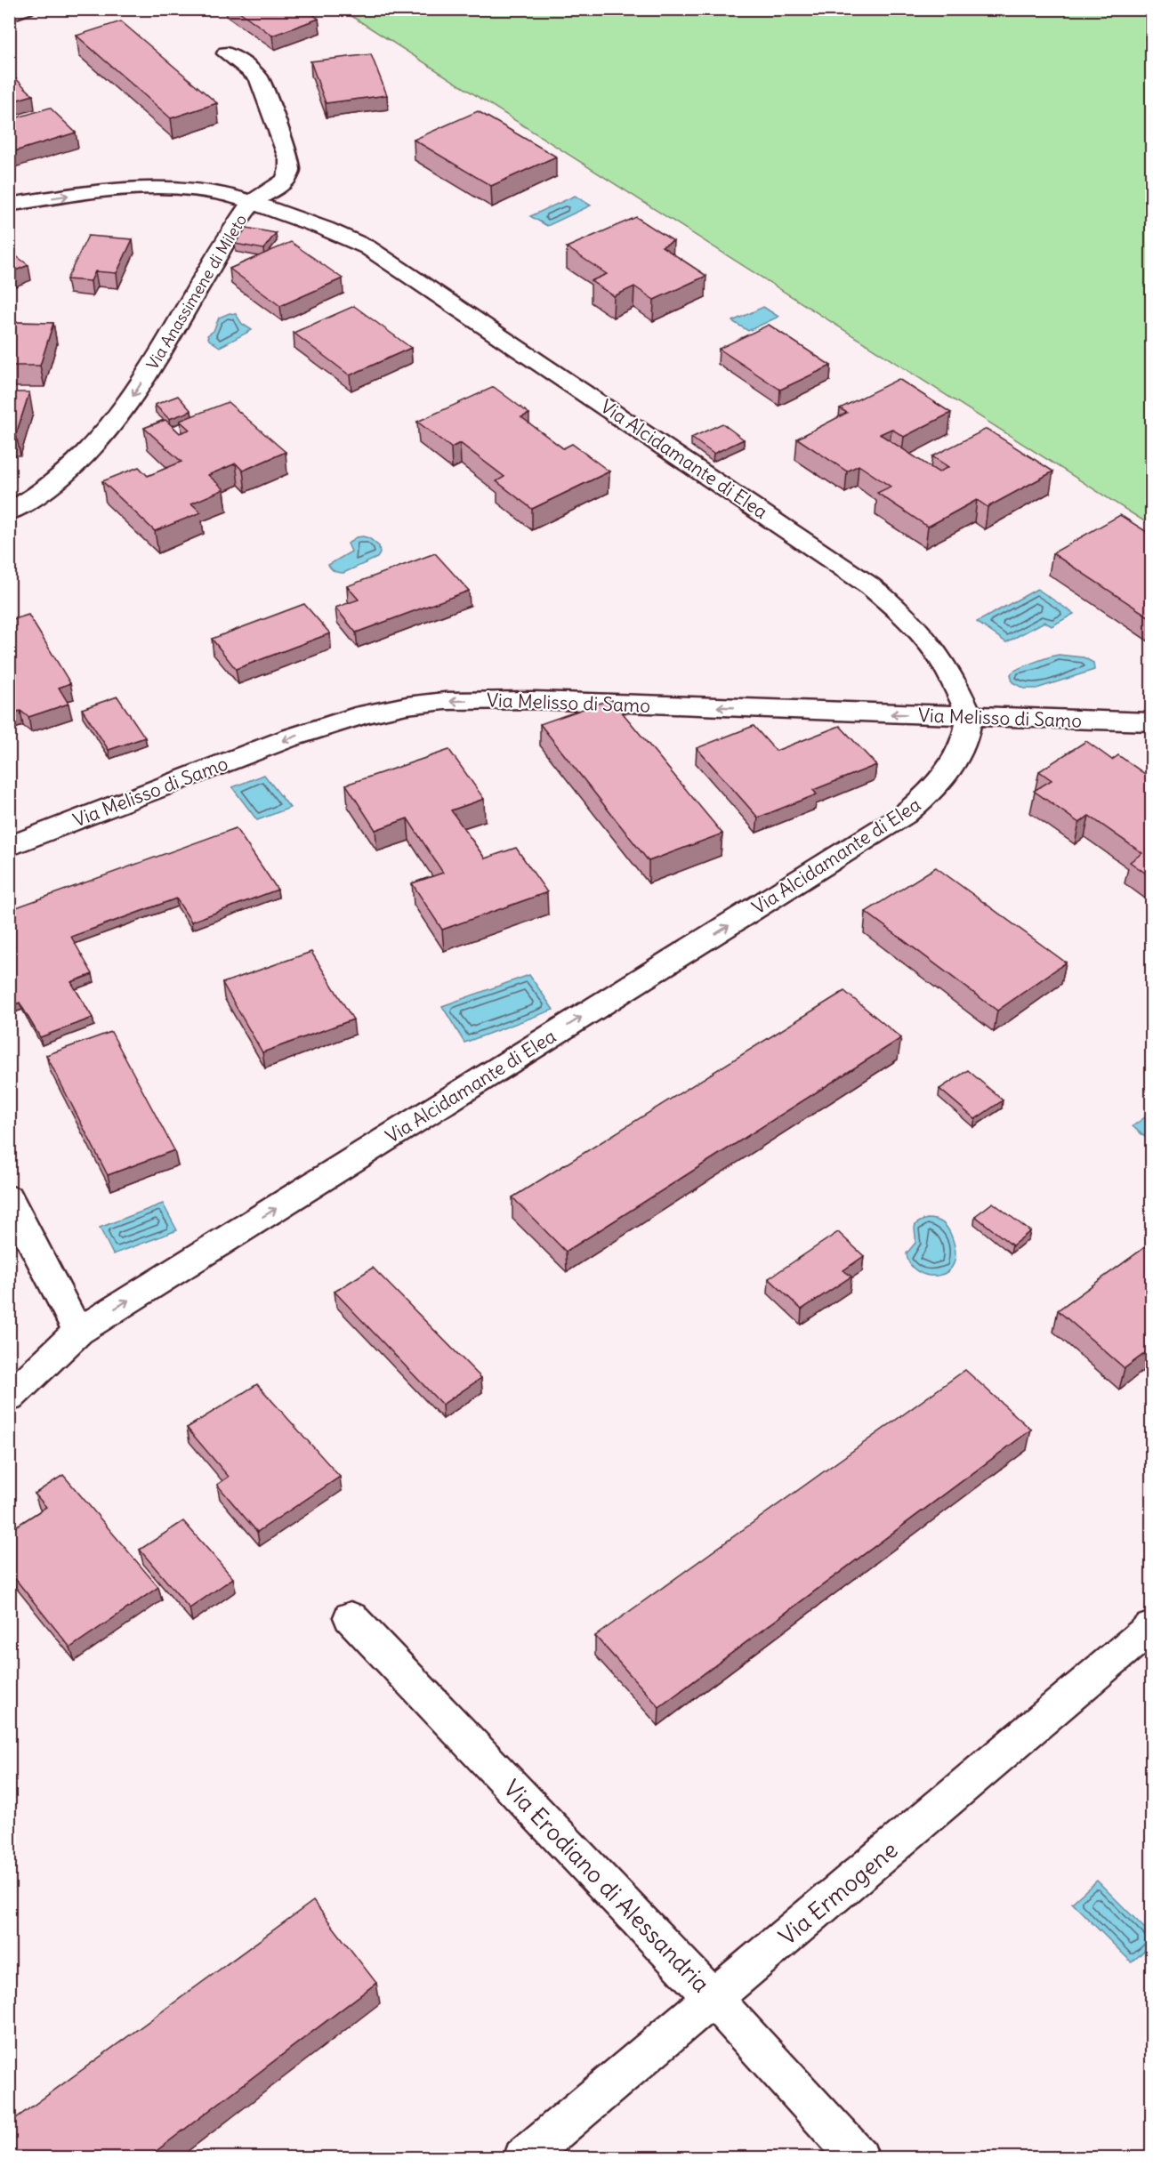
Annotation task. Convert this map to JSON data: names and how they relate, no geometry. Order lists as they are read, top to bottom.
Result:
{
  "streets": {
    "street": [
      "Via Anassimene di Mileto",
      "Via Alcidamante di Elea",
      "Via Melisso di Samo",
      "Via Erodiano di Alessandria",
      "Via Ermogene"
    ]
  },
  "crossings": [
    ["Via Anassimene di Mileto", "Via Alcidamante di Elea"],
    ["Via Alcidamante di Elea", "Via Melisso di Samo"],
    ["Via Erodiano di Alessandria", "Via Ermogene"]
  ],
  "one_way": ["Via Anassimene di Mileto", "Via Alcidamante di Elea", "Via Melisso di Samo"]
}
